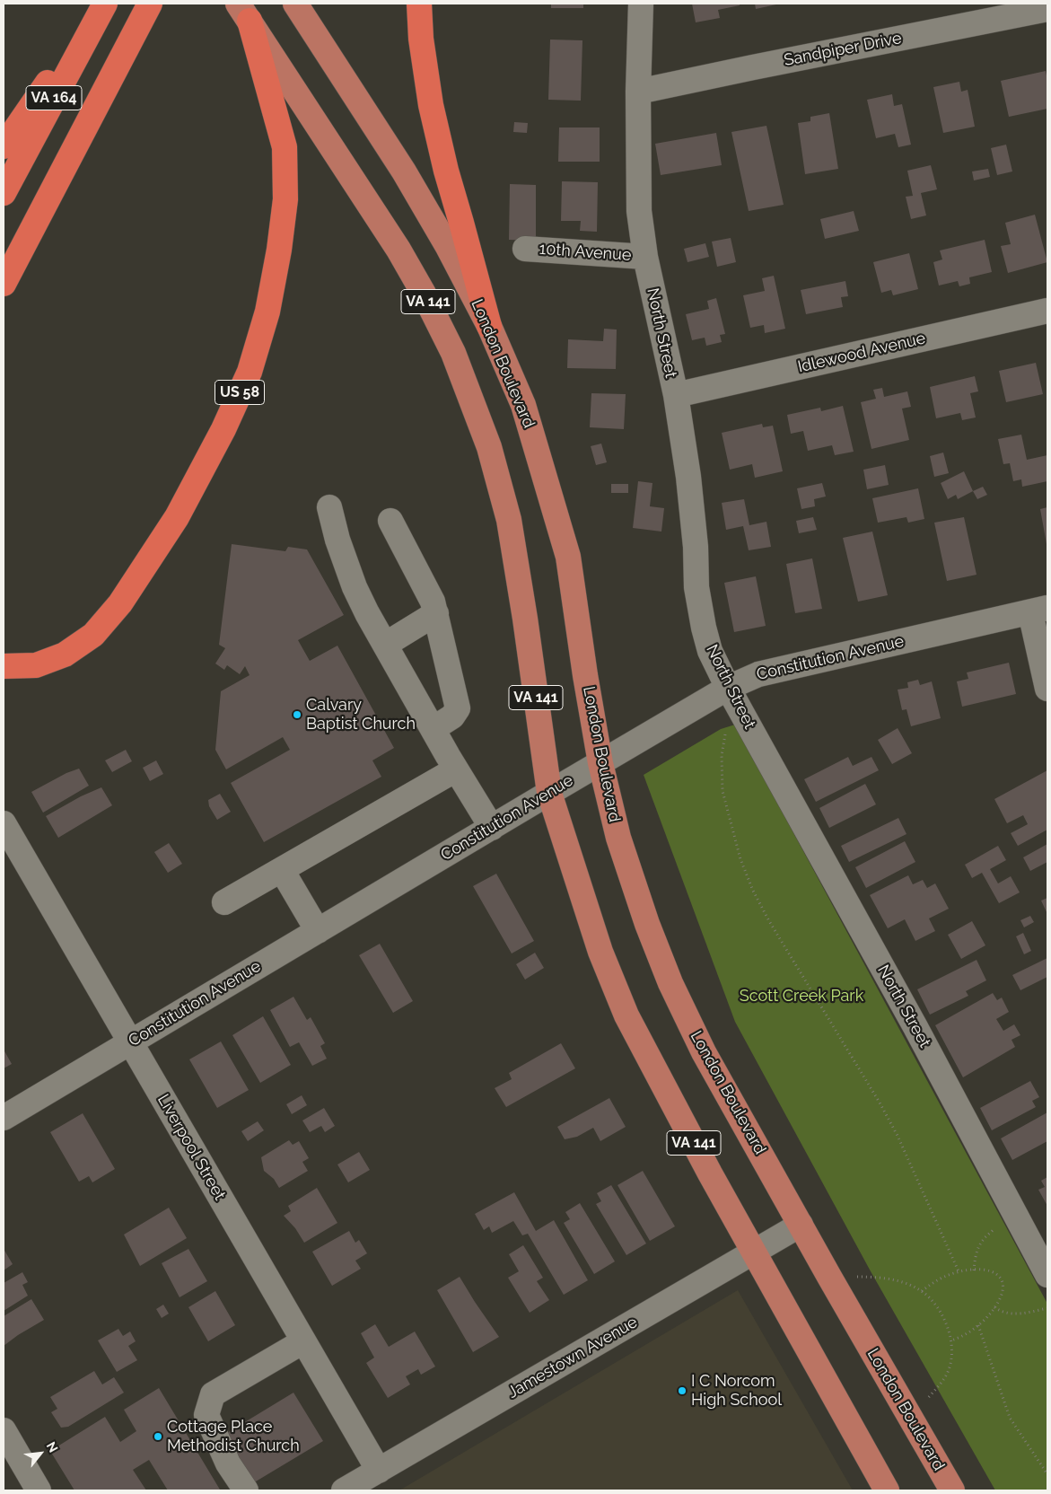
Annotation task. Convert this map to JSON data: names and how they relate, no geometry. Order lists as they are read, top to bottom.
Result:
{
  "streets": {
    "highway": ["VA 164", "US 58"],
    "main road": ["VA 141", "London Boulevard"],
    "street": [
      "Sandpiper Drive",
      "10th Avenue",
      "North Street",
      "Idlewood Avenue",
      "Constitution Avenue",
      "Liverpool Street",
      "Jamestown Avenue"
    ]
  },
  "crossings": [
    ["Sandpiper Drive", "North Street"],
    ["10th Avenue", "North Street"],
    ["VA 141", "US 58"],
    ["VA 141", "Constitution Avenue"],
    ["VA 141", "Jamestown Avenue"],
    ["North Street", "Idlewood Avenue"],
    ["North Street", "Constitution Avenue"],
    ["London Boulevard", "Constitution Avenue"],
    ["London Boulevard", "Jamestown Avenue"],
    ["Constitution Avenue", "Liverpool Street"],
    ["Liverpool Street", "Jamestown Avenue"]
  ],
  "parks": ["Scott Creek Park"],
  "places": ["Calvary Baptist Church", "I C Norcom High School", "Cottage Place Methodist Church"],
  "north": "top right"
}
